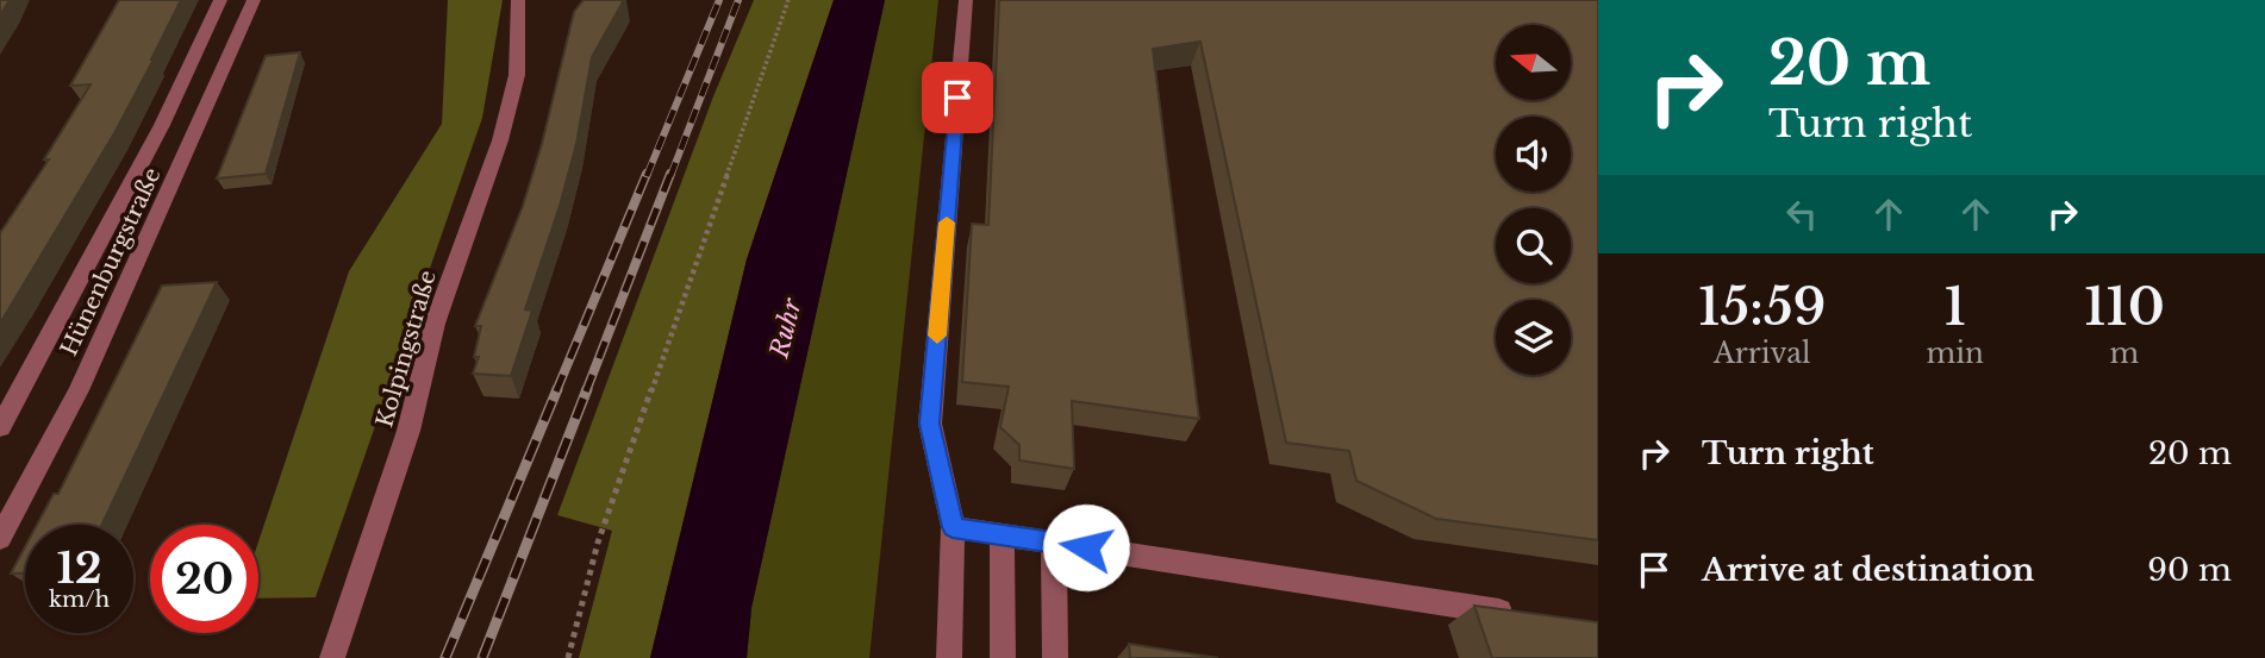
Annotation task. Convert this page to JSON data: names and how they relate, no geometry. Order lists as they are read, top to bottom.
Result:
{
  "streets": {
    "street": ["Hünenburgstraße", "Kolpingstraße"]
  },
  "water": ["Ruhr"],
  "north": "left",
  "page": {
    "turn": ["20 m", "Turn right"],
    "eta": [
      "15:59",
      "Arrival",
      "1",
      "min",
      "110",
      "m"
    ],
    "list": [
      {
        "name": "Turn right",
        "value": "20 m"
      },
      {
        "name": "Arrive at destination",
        "value": "90 m"
      }
    ],
    "speed": "12 km/h",
    "limit": "20"
  }
}
